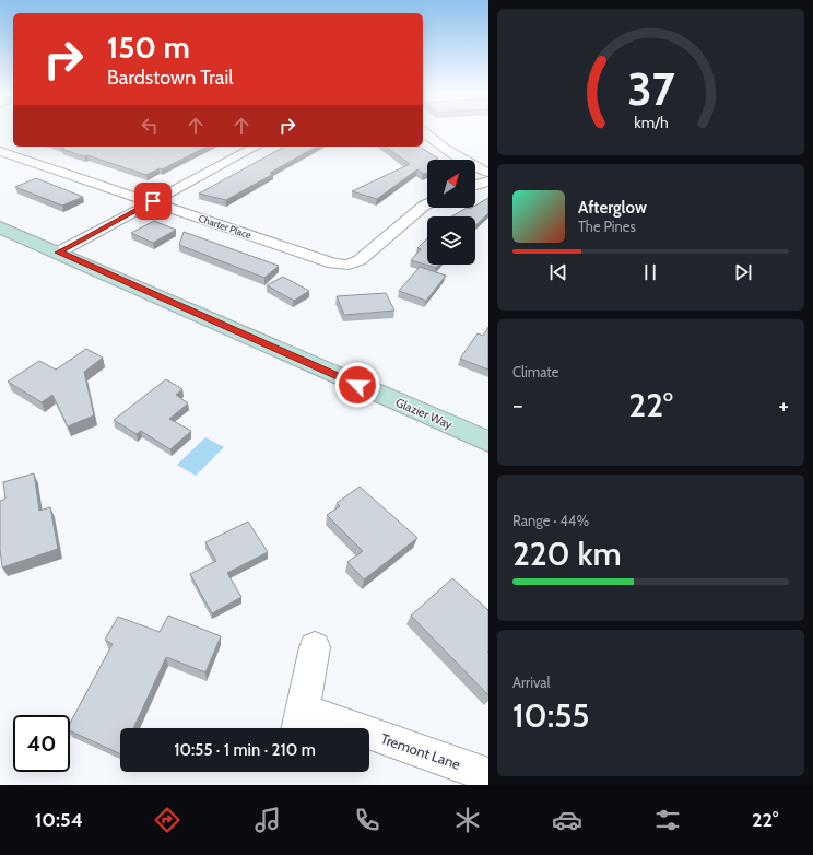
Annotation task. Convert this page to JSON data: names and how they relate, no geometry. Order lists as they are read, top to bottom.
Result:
{
  "streets": {
    "street": ["Charter Place", "Glazier Way", "Tremont Lane"]
  },
  "north": "top right",
  "page": {
    "turn": ["150 m", "Bardstown Trail"],
    "song": ["Afterglow", "The Pines"],
    "tile": [
      "Climate",
      ["Range · 44%", "220 km"],
      ["Arrival", "10:55"]
    ],
    "heat": ["−", "22°", "+"],
    "limit": "40",
    "trip": "10:55 · 1 min · 210 m",
    "tabs": ["10:54", "22°"],
    "gauge": ["37", "km/h"]
  }
}
